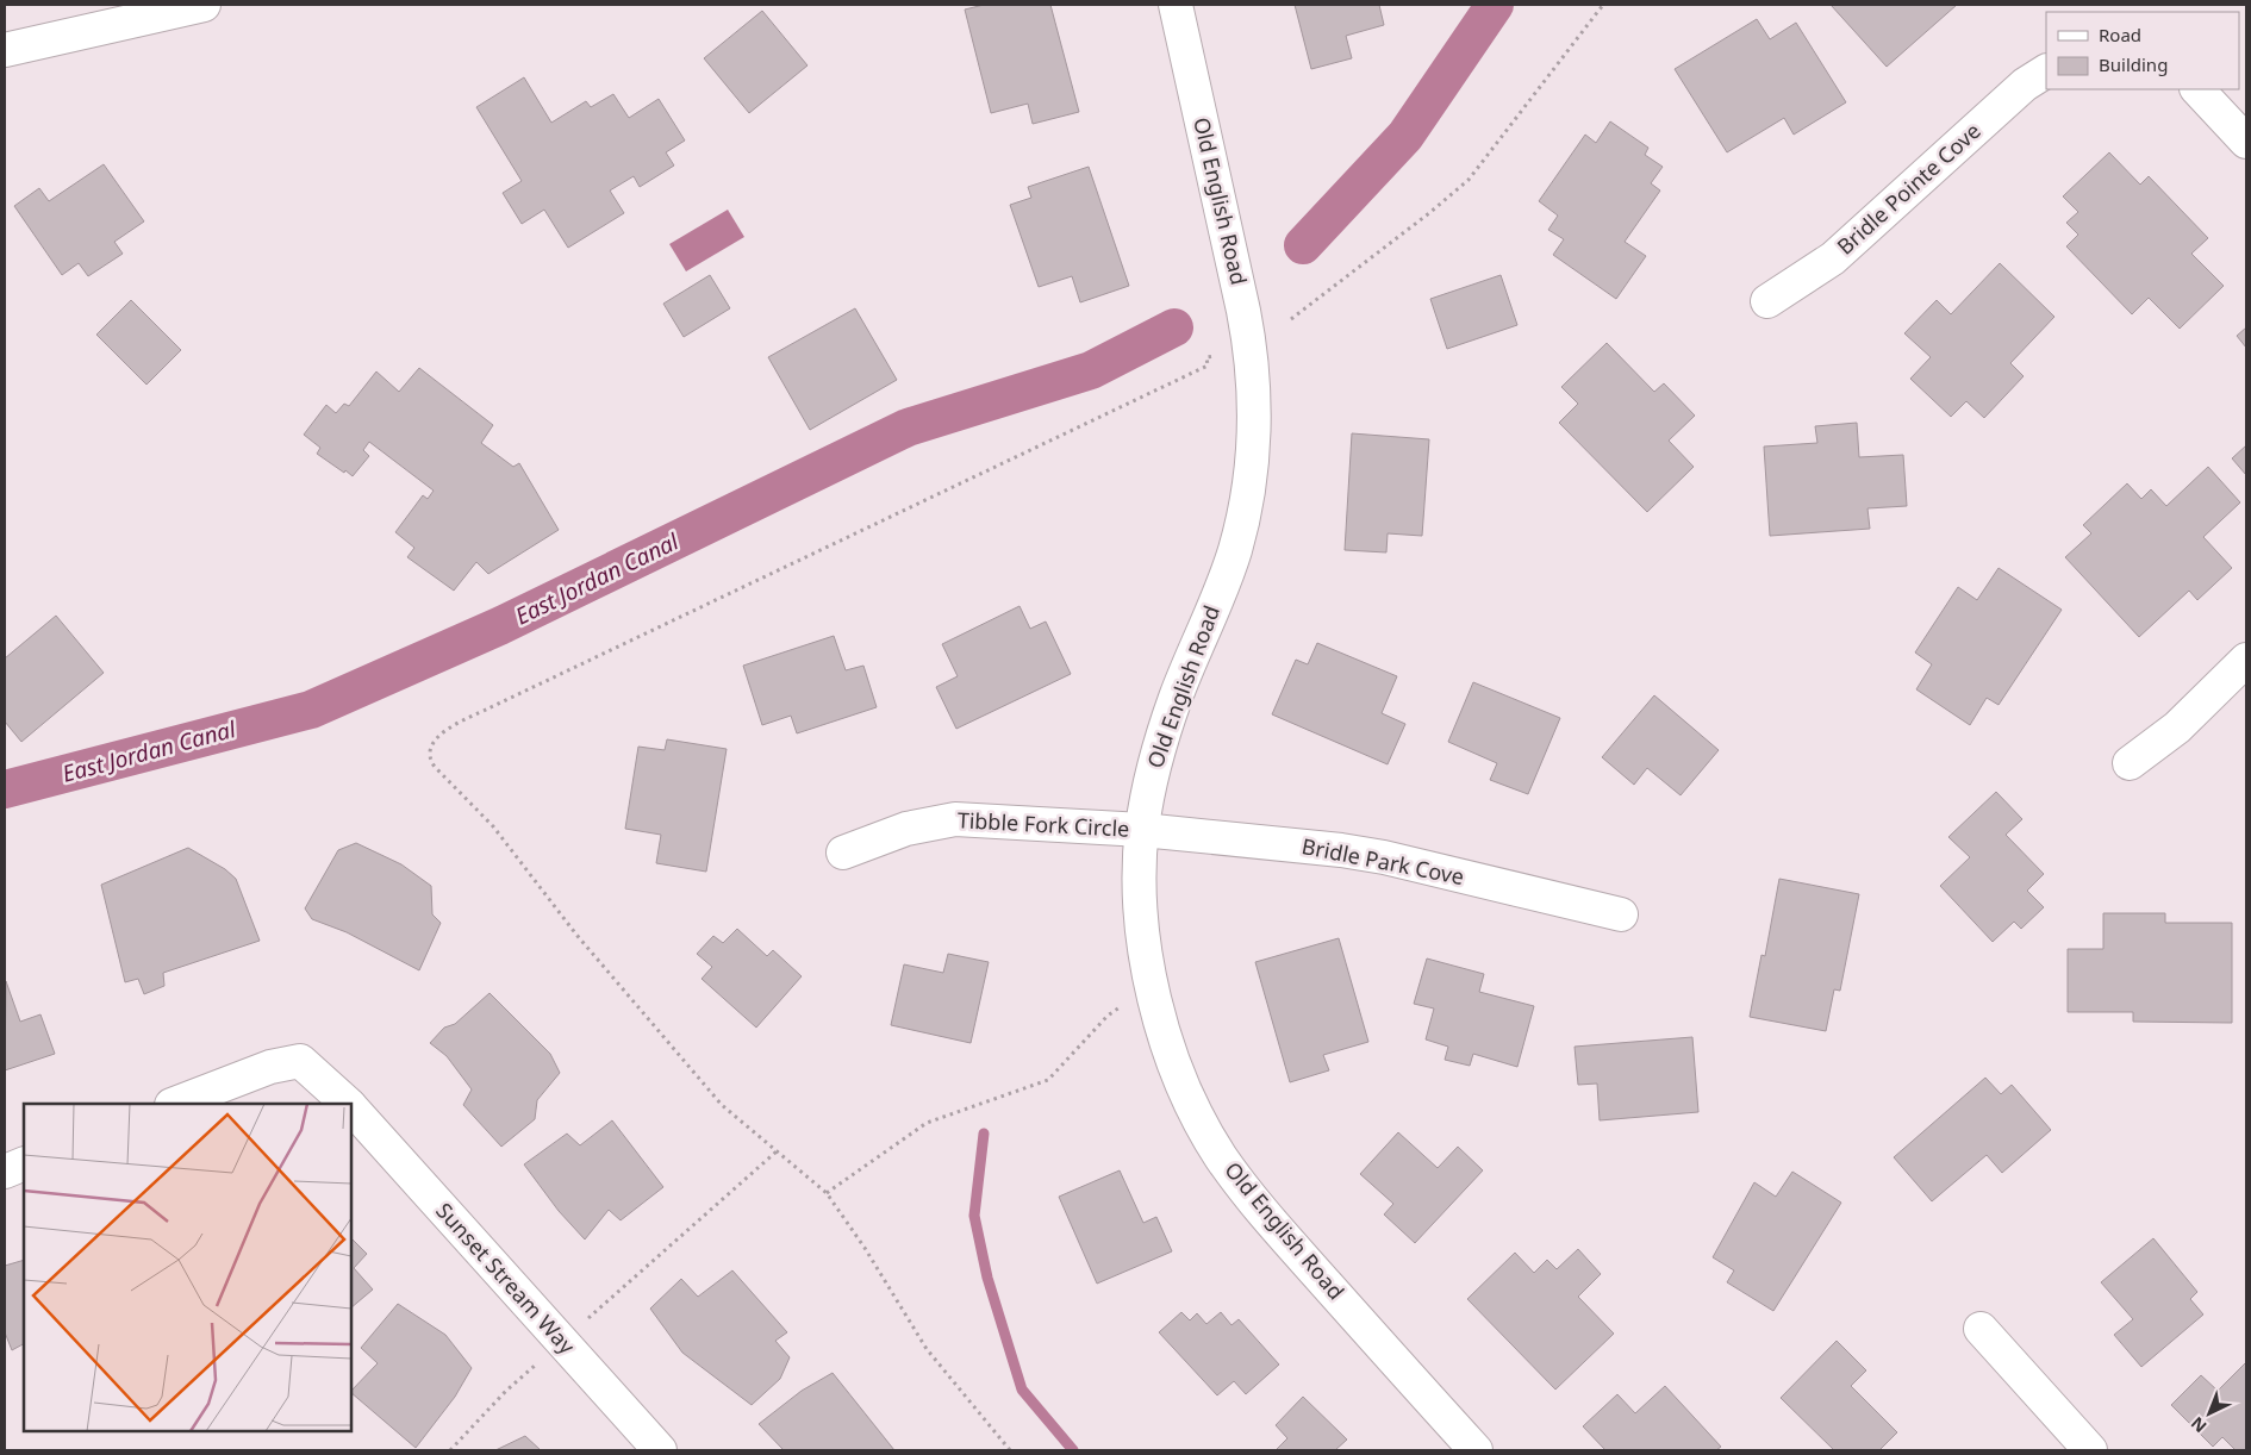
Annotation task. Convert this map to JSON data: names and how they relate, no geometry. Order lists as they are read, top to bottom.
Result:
{
  "streets": {
    "street": [
      "Bridle Pointe Cove",
      "Old English Road",
      "Tibble Fork Circle",
      "Bridle Park Cove",
      "Sunset Stream Way"
    ]
  },
  "crossings": [
    ["Old English Road", "Tibble Fork Circle"],
    ["Old English Road", "Bridle Park Cove"],
    ["Tibble Fork Circle", "Bridle Park Cove"]
  ],
  "water": ["East Jordan Canal"],
  "legend": ["Road", "Building"],
  "north": "bottom left"
}
